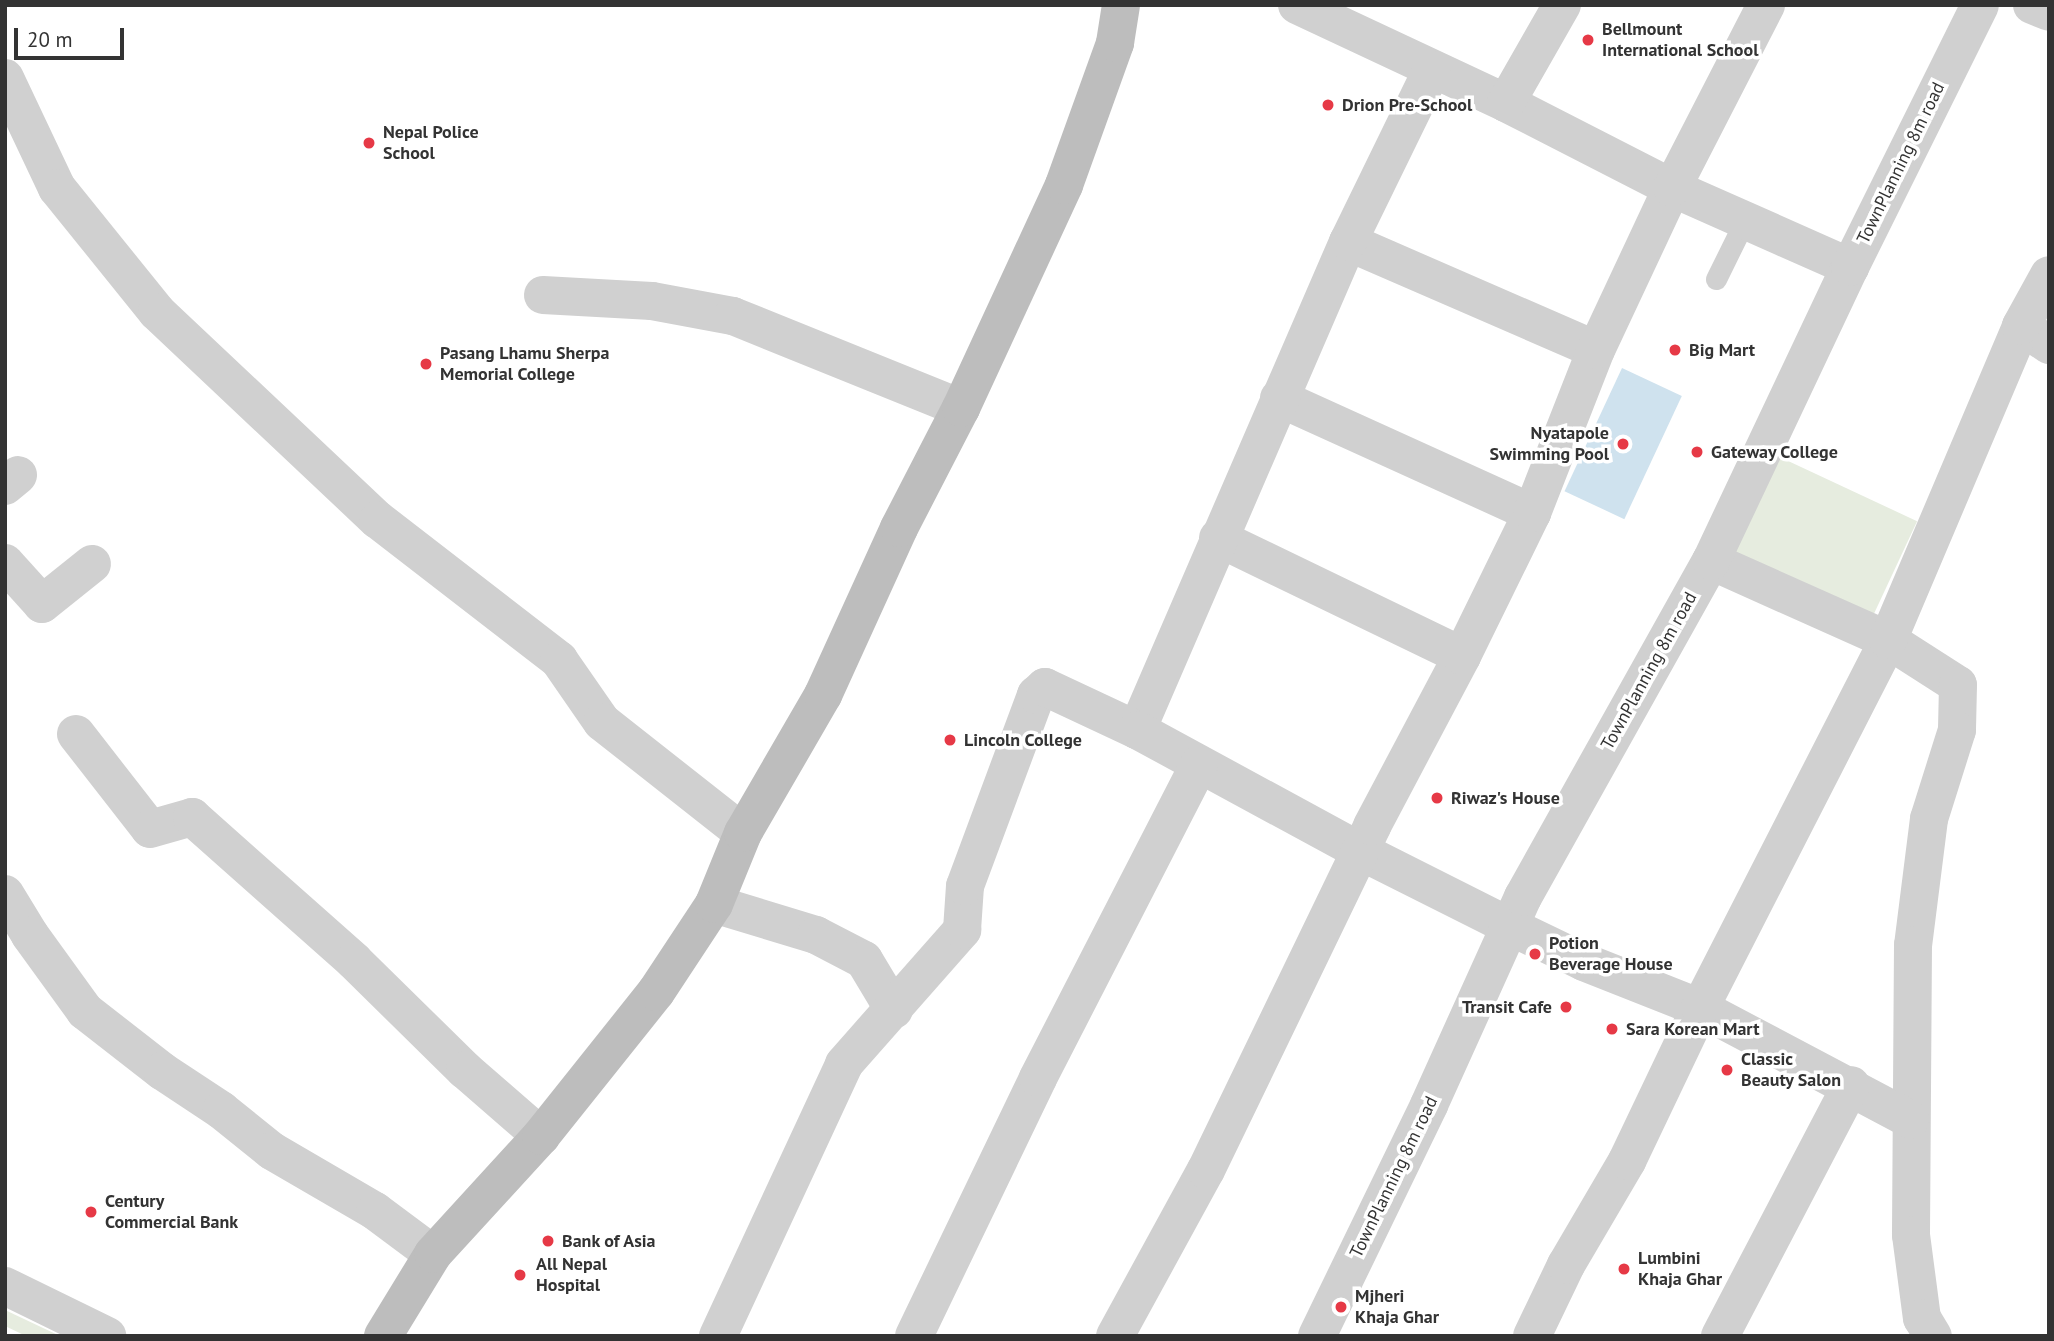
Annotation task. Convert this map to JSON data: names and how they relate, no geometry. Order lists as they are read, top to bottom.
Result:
{
  "streets": {
    "street": ["TownPlanning 8m road"]
  },
  "places": [
    "Bellmount International School",
    "Drion Pre-School",
    "Nepal Police School",
    "Big Mart",
    "Pasang Lhamu Sherpa Memorial College",
    "Nyatapole Swimming Pool",
    "Gateway College",
    "Lincoln College",
    "Riwaz's House",
    "Potion Beverage House",
    "Transit Cafe",
    "Sara Korean Mart",
    "Classic Beauty Salon",
    "Century Commercial Bank",
    "Bank of Asia",
    "Lumbini Khaja Ghar",
    "All Nepal Hospital",
    "Mjheri Khaja Ghar"
  ],
  "scale_bar": "20 m"
}
